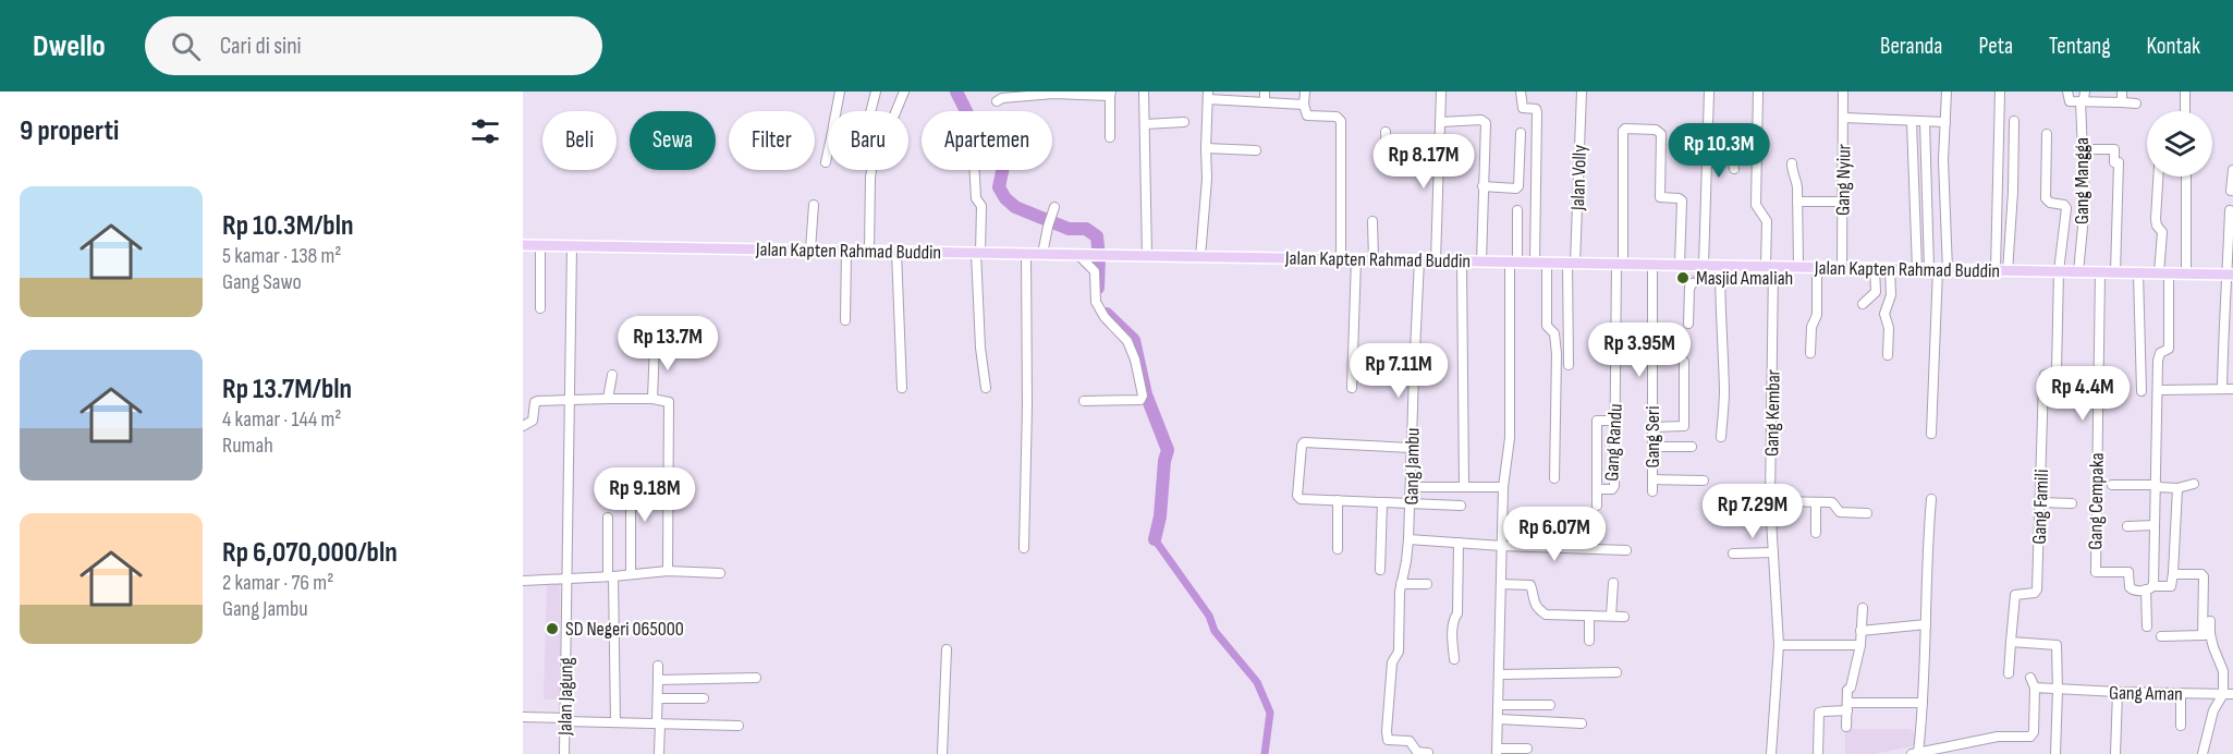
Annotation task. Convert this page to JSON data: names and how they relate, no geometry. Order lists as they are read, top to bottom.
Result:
{
  "streets": {
    "main road": ["Jalan Kapten Rahmad Buddin"],
    "street": [
      "Jalan Volly",
      "Gang Nyiur",
      "Gang Mangga",
      "Gang Kembar",
      "Gang Seri",
      "Gang Randu",
      "Gang Jambu",
      "Gang Cempaka",
      "Gang Famili",
      "Gang Aman",
      "Jalan Jagung"
    ]
  },
  "crossings": [
    ["Jalan Volly", "Jalan Kapten Rahmad Buddin"],
    ["Gang Nyiur", "Jalan Kapten Rahmad Buddin"],
    ["Gang Mangga", "Jalan Kapten Rahmad Buddin"],
    ["Jalan Kapten Rahmad Buddin", "Gang Kembar"],
    ["Jalan Kapten Rahmad Buddin", "Gang Seri"],
    ["Jalan Kapten Rahmad Buddin", "Gang Randu"],
    ["Jalan Kapten Rahmad Buddin", "Gang Jambu"],
    ["Jalan Kapten Rahmad Buddin", "Gang Cempaka"],
    ["Jalan Kapten Rahmad Buddin", "Gang Famili"],
    ["Jalan Kapten Rahmad Buddin", "Jalan Jagung"]
  ],
  "places": ["Masjid Amaliah", "SD Negeri 065000"],
  "page": {
    "header": "Dwello",
    "search": "Cari di sini",
    "nav": [
      "Beranda",
      "Peta",
      "Tentang",
      "Kontak"
    ],
    "heading": "9 properti",
    "chip": [
      "Beli",
      "Sewa",
      "Filter",
      "Baru",
      "Apartemen"
    ],
    "price": [
      "Rp 10.3M",
      "Rp 8.17M",
      "Rp 13.7M",
      "Rp 3.95M",
      "Rp 7.11M",
      "Rp 4.4M",
      "Rp 9.18M",
      "Rp 7.29M",
      "Rp 6.07M"
    ],
    "list": [
      {
        "name": "Rp 10.3M/bln",
        "note": "5 kamar · 138 m² · Gang Sawo"
      },
      {
        "name": "Rp 13.7M/bln",
        "note": "4 kamar · 144 m² · Rumah"
      },
      {
        "name": "Rp 6,070,000/bln",
        "note": "2 kamar · 76 m² · Gang Jambu"
      }
    ]
  }
}
